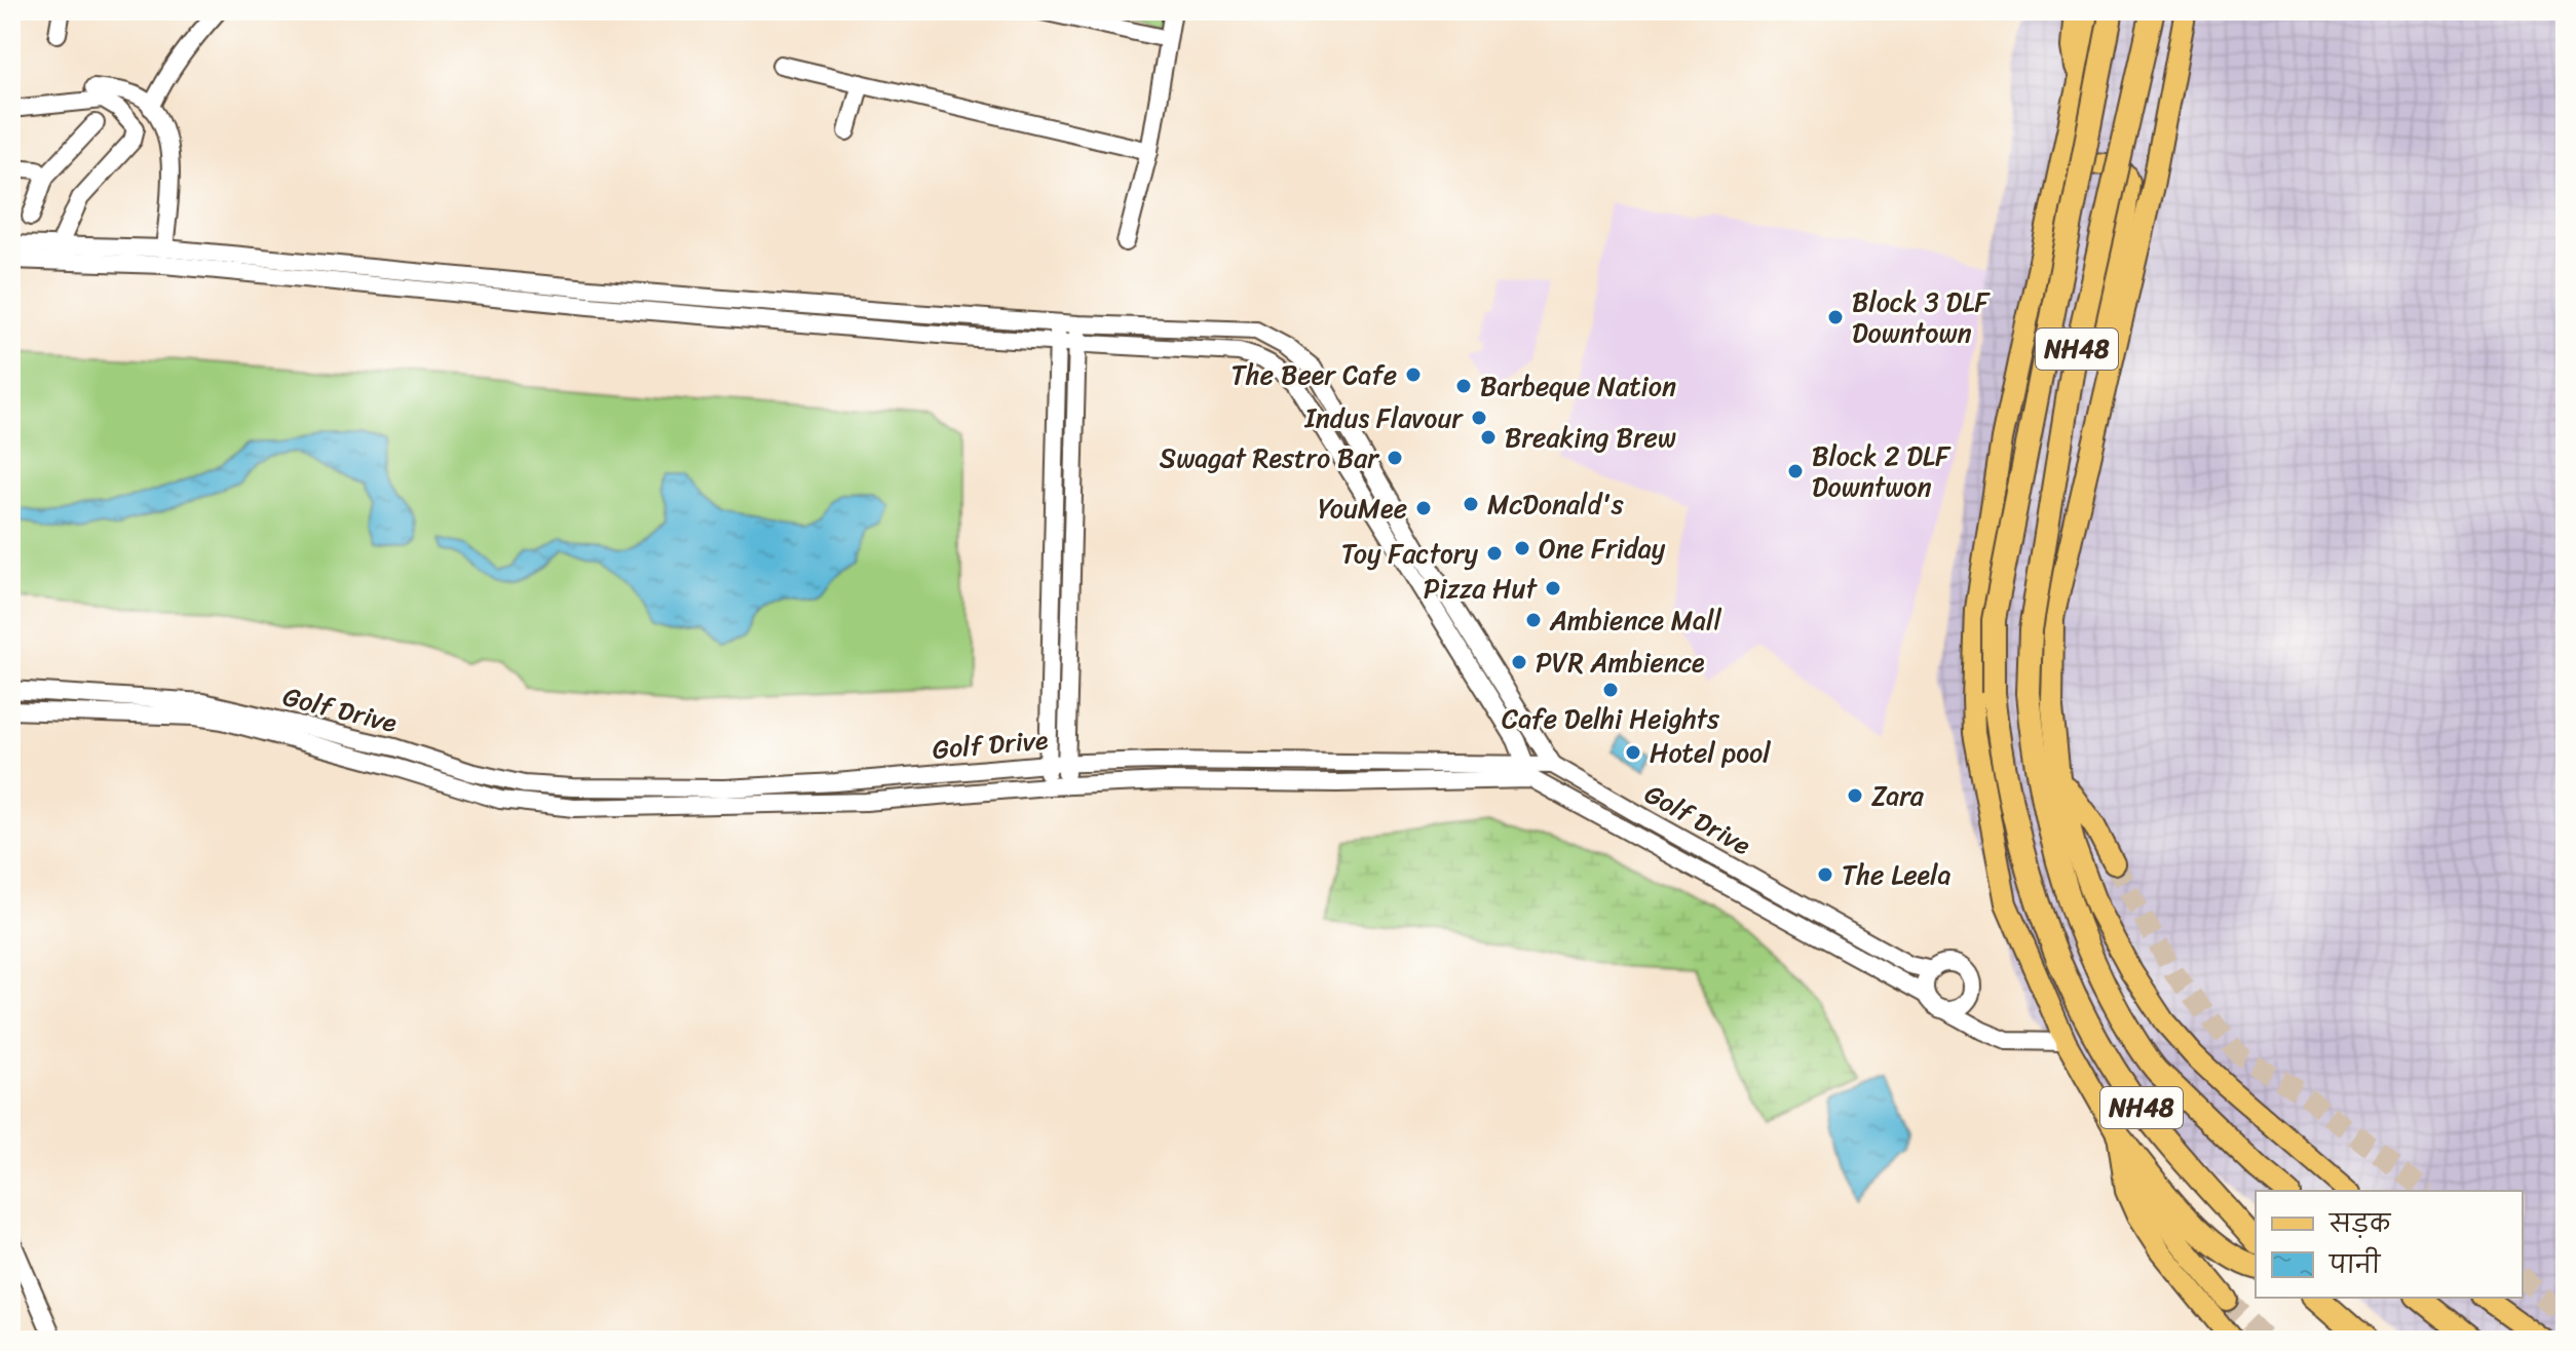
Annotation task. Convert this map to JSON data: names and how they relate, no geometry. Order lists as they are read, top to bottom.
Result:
{
  "streets": {
    "highway": ["NH48"],
    "street": ["Golf Drive"]
  },
  "places": [
    "Block 3 DLF Downtown",
    "The Beer Cafe",
    "Barbeque Nation",
    "Indus Flavour",
    "Breaking Brew",
    "Swagat Restro Bar",
    "Block 2 DLF Downtwon",
    "McDonald's",
    "YouMee",
    "One Friday",
    "Toy Factory",
    "Pizza Hut",
    "Ambience Mall",
    "PVR Ambience",
    "Cafe Delhi Heights",
    "Hotel pool",
    "Zara",
    "The Leela"
  ],
  "legend": ["सड़क", "पानी"]
}
